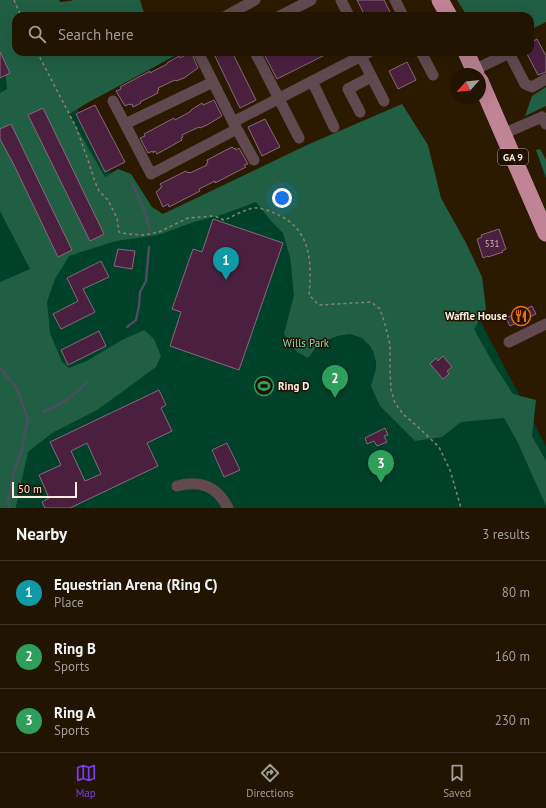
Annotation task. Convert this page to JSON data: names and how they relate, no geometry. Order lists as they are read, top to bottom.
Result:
{
  "streets": {
    "highway": ["GA 9"]
  },
  "parks": ["Wills Park"],
  "places": {
    "restaurant": ["Waffle House"],
    "sports": ["Ring D"]
  },
  "house_numbers": ["531"],
  "scale_bar": "50 m",
  "north": "bottom left",
  "page": {
    "search": "Search here",
    "pins": ["1", "2", "3"],
    "scale": "50 m",
    "heading": ["Nearby", "3 results"],
    "list": [
      {
        "mark": "1",
        "name": "Equestrian Arena (Ring C)",
        "note": "Place",
        "value": "80 m"
      },
      {
        "mark": "2",
        "name": "Ring B",
        "note": "Sports",
        "value": "160 m"
      },
      {
        "mark": "3",
        "name": "Ring A",
        "note": "Sports",
        "value": "230 m"
      }
    ],
    "nav": ["Map", "Directions", "Saved"]
  }
}
